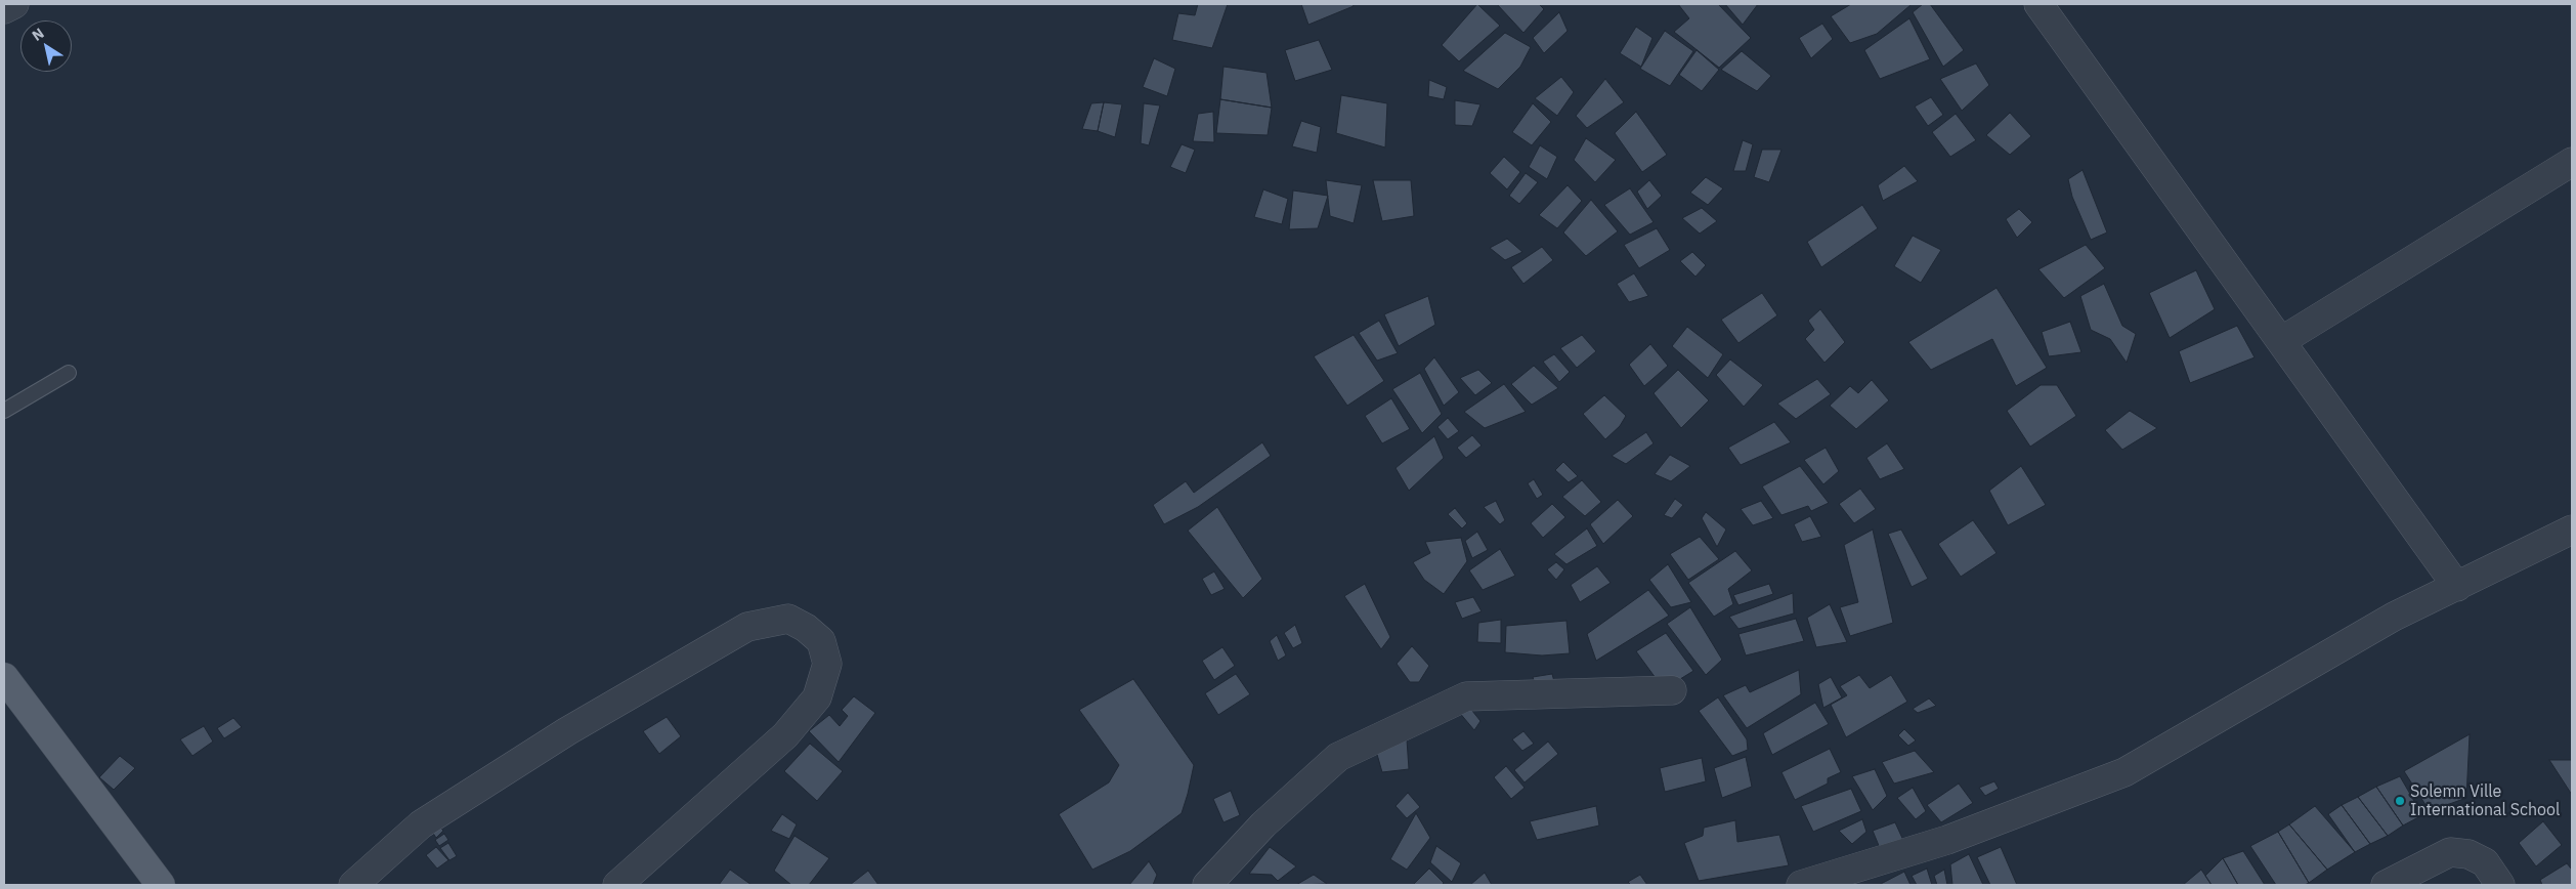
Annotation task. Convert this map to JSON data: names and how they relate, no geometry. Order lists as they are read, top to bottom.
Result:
{
  "places": ["Solemn Ville International School"],
  "north": "top left"
}
